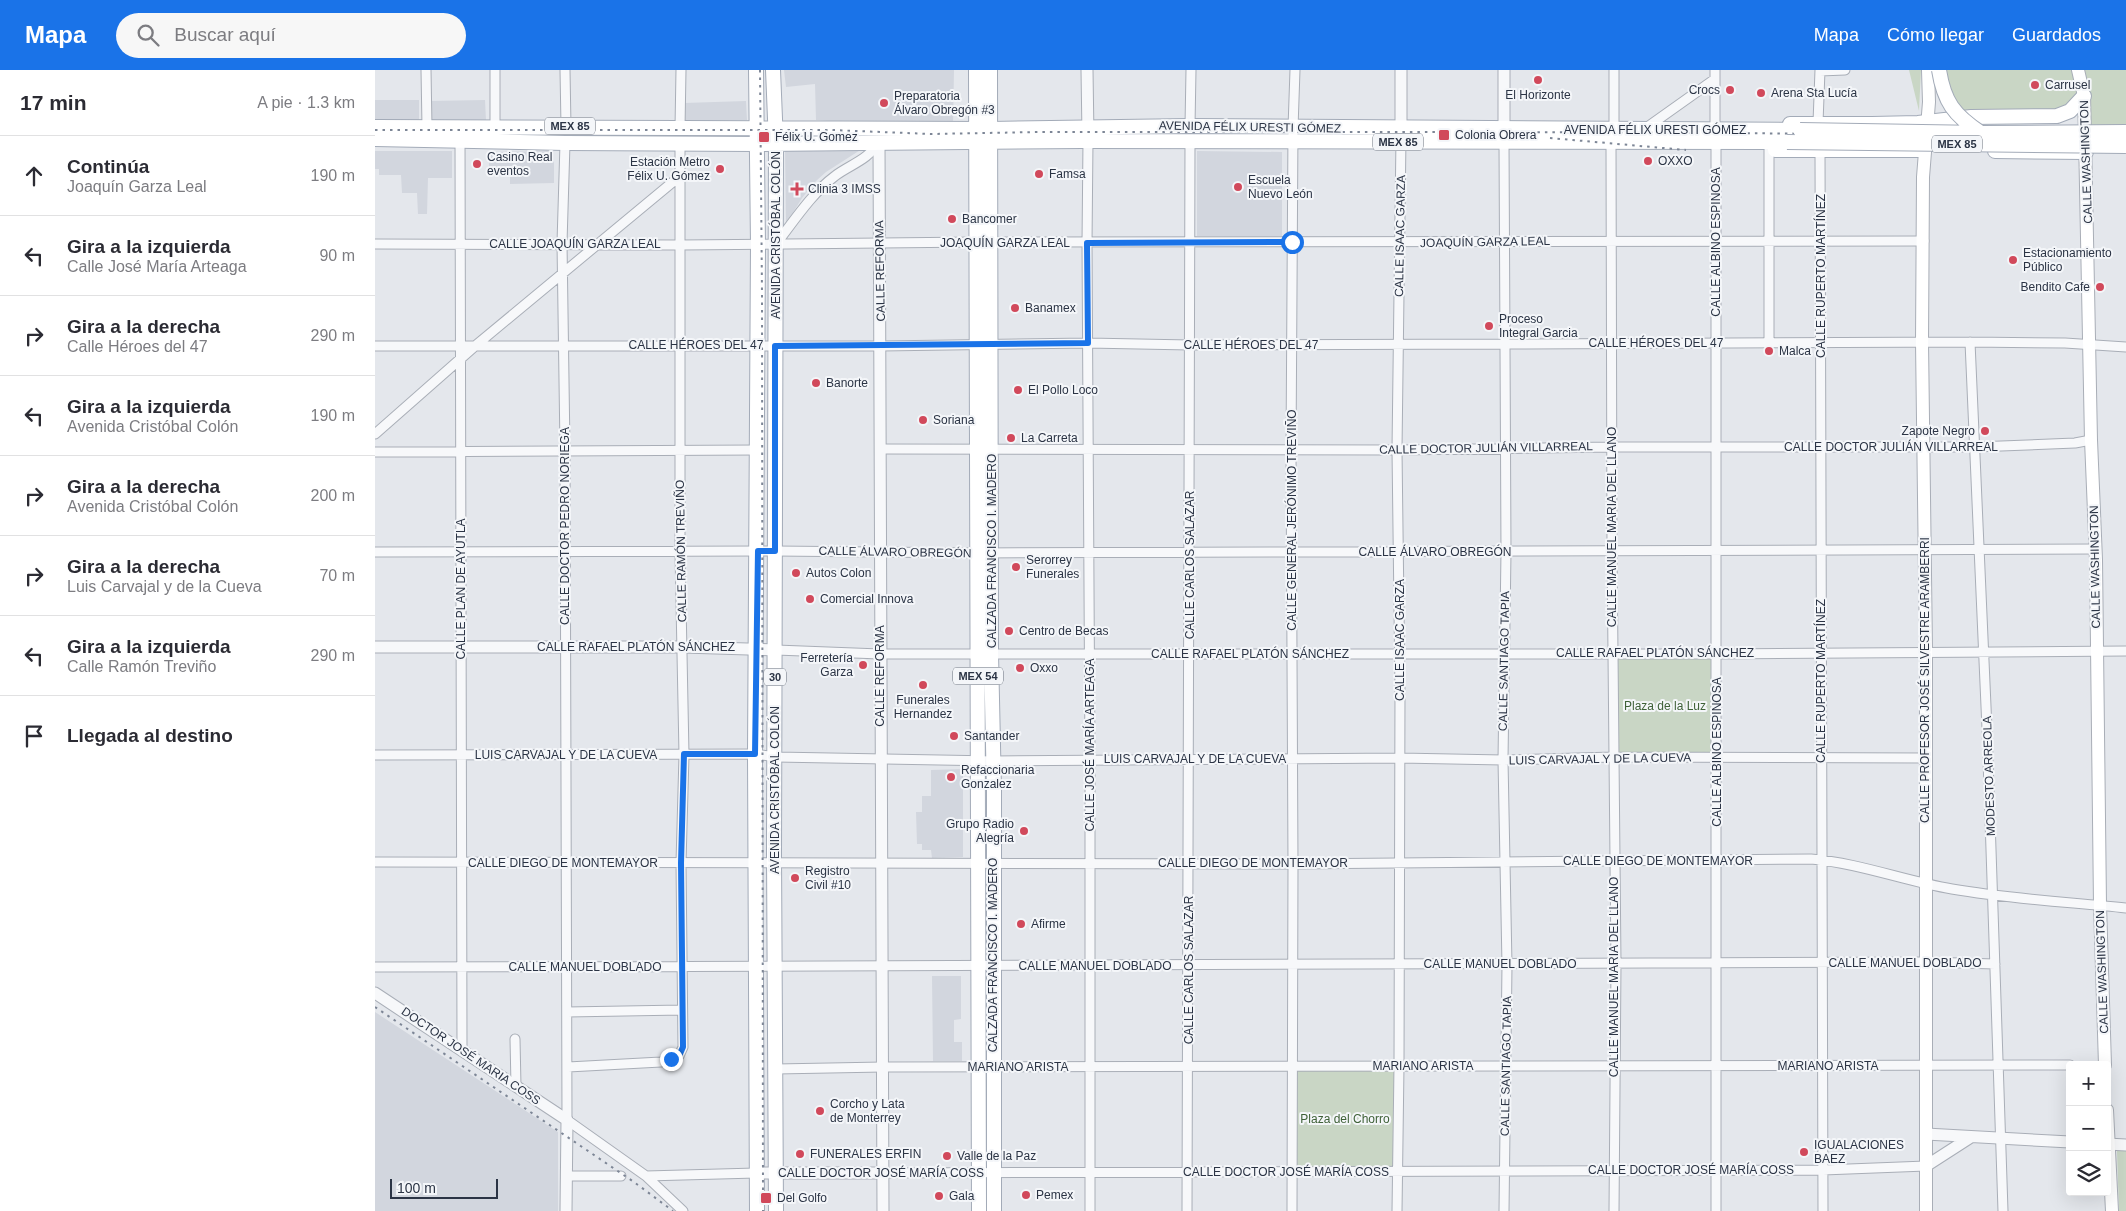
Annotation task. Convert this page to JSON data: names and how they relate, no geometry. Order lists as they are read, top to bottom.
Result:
{
  "streets": {
    "main road": [
      "MEX 85",
      "AVENIDA FÉLIX URESTI GÓMEZ",
      "CALLE WASHINGTON",
      "AVENIDA CRISTÓBAL COLÓN",
      "CALZADA FRANCISCO I. MADERO",
      "MEX 54",
      "30",
      "CALLE PROFESOR JOSÉ SILVESTRE ARAMBERRI"
    ],
    "street": [
      "CALLE ISAAC GARZA",
      "JOAQUÍN GARZA LEAL",
      "CALLE ALBINO ESPINOSA",
      "CALLE JOAQUÍN GARZA LEAL",
      "CALLE REFORMA",
      "CALLE RUPERTO MARTÍNEZ",
      "CALLE HÉROES DEL 47",
      "CALLE DOCTOR JULIÁN VILLARREAL",
      "CALLE GENERAL JERÓNIMO TREVIÑO",
      "CALLE DOCTOR PEDRO NORIEGA",
      "CALLE MANUEL MARIA DEL LLANO",
      "CALLE RAMÓN TREVIÑO",
      "CALLE ÁLVARO OBREGÓN",
      "CALLE CARLOS SALAZAR",
      "CALLE PLAN DE AYUTLA",
      "CALLE RAFAEL PLATÓN SÁNCHEZ",
      "CALLE SANTIAGO TAPIA",
      "CALLE JOSÉ MARÍA ARTEAGA",
      "LUIS CARVAJAL Y DE LA CUEVA",
      "MODESTO ARREOLA",
      "CALLE DIEGO DE MONTEMAYOR",
      "CALLE MANUEL DOBLADO",
      "DOCTOR JOSÉ MARIA COSS",
      "MARIANO ARISTA",
      "CALLE DOCTOR JOSÉ MARÍA COSS"
    ]
  },
  "crossings": [
    ["AVENIDA FÉLIX URESTI GÓMEZ", "AVENIDA CRISTÓBAL COLÓN"],
    ["AVENIDA FÉLIX URESTI GÓMEZ", "CALLE ISAAC GARZA"],
    ["AVENIDA FÉLIX URESTI GÓMEZ", "CALLE ALBINO ESPINOSA"],
    ["AVENIDA FÉLIX URESTI GÓMEZ", "CALLE REFORMA"],
    ["AVENIDA FÉLIX URESTI GÓMEZ", "CALLE GENERAL JERÓNIMO TREVIÑO"],
    ["AVENIDA FÉLIX URESTI GÓMEZ", "CALLE DOCTOR PEDRO NORIEGA"],
    ["AVENIDA FÉLIX URESTI GÓMEZ", "CALLE MANUEL MARIA DEL LLANO"],
    ["AVENIDA FÉLIX URESTI GÓMEZ", "CALLE RAMÓN TREVIÑO"],
    ["AVENIDA FÉLIX URESTI GÓMEZ", "CALZADA FRANCISCO I. MADERO"],
    ["AVENIDA FÉLIX URESTI GÓMEZ", "CALLE CARLOS SALAZAR"],
    ["AVENIDA FÉLIX URESTI GÓMEZ", "CALLE PLAN DE AYUTLA"],
    ["AVENIDA FÉLIX URESTI GÓMEZ", "CALLE SANTIAGO TAPIA"],
    ["AVENIDA FÉLIX URESTI GÓMEZ", "CALLE JOSÉ MARÍA ARTEAGA"],
    ["CALLE WASHINGTON", "CALLE HÉROES DEL 47"],
    ["CALLE WASHINGTON", "CALLE DOCTOR JULIÁN VILLARREAL"],
    ["CALLE WASHINGTON", "CALLE ÁLVARO OBREGÓN"],
    ["CALLE WASHINGTON", "CALLE RAFAEL PLATÓN SÁNCHEZ"],
    ["CALLE WASHINGTON", "CALLE DIEGO DE MONTEMAYOR"],
    ["AVENIDA CRISTÓBAL COLÓN", "JOAQUÍN GARZA LEAL"],
    ["AVENIDA CRISTÓBAL COLÓN", "CALLE JOAQUÍN GARZA LEAL"],
    ["AVENIDA CRISTÓBAL COLÓN", "CALLE HÉROES DEL 47"],
    ["AVENIDA CRISTÓBAL COLÓN", "CALLE ÁLVARO OBREGÓN"],
    ["AVENIDA CRISTÓBAL COLÓN", "CALLE RAFAEL PLATÓN SÁNCHEZ"],
    ["AVENIDA CRISTÓBAL COLÓN", "LUIS CARVAJAL Y DE LA CUEVA"],
    ["AVENIDA CRISTÓBAL COLÓN", "CALLE DIEGO DE MONTEMAYOR"],
    ["AVENIDA CRISTÓBAL COLÓN", "CALLE MANUEL DOBLADO"],
    ["AVENIDA CRISTÓBAL COLÓN", "MARIANO ARISTA"],
    ["AVENIDA CRISTÓBAL COLÓN", "CALLE DOCTOR JOSÉ MARÍA COSS"],
    ["CALLE ISAAC GARZA", "JOAQUÍN GARZA LEAL"],
    ["CALLE ISAAC GARZA", "CALLE HÉROES DEL 47"],
    ["CALLE ISAAC GARZA", "CALLE DOCTOR JULIÁN VILLARREAL"],
    ["CALLE ISAAC GARZA", "CALLE ÁLVARO OBREGÓN"],
    ["CALLE ISAAC GARZA", "CALLE RAFAEL PLATÓN SÁNCHEZ"],
    ["CALLE ISAAC GARZA", "LUIS CARVAJAL Y DE LA CUEVA"],
    ["CALLE ISAAC GARZA", "CALLE DIEGO DE MONTEMAYOR"],
    ["CALLE ISAAC GARZA", "CALLE MANUEL DOBLADO"],
    ["CALLE ISAAC GARZA", "MARIANO ARISTA"],
    ["CALLE ISAAC GARZA", "CALLE DOCTOR JOSÉ MARÍA COSS"],
    ["JOAQUÍN GARZA LEAL", "CALLE ALBINO ESPINOSA"],
    ["JOAQUÍN GARZA LEAL", "CALLE JOAQUÍN GARZA LEAL"],
    ["JOAQUÍN GARZA LEAL", "CALLE REFORMA"],
    ["JOAQUÍN GARZA LEAL", "CALLE RUPERTO MARTÍNEZ"],
    ["JOAQUÍN GARZA LEAL", "CALLE GENERAL JERÓNIMO TREVIÑO"],
    ["JOAQUÍN GARZA LEAL", "CALLE MANUEL MARIA DEL LLANO"],
    ["JOAQUÍN GARZA LEAL", "CALZADA FRANCISCO I. MADERO"],
    ["JOAQUÍN GARZA LEAL", "CALLE CARLOS SALAZAR"],
    ["JOAQUÍN GARZA LEAL", "CALLE SANTIAGO TAPIA"],
    ["JOAQUÍN GARZA LEAL", "CALLE PROFESOR JOSÉ SILVESTRE ARAMBERRI"],
    ["JOAQUÍN GARZA LEAL", "CALLE JOSÉ MARÍA ARTEAGA"],
    ["CALLE ALBINO ESPINOSA", "CALLE HÉROES DEL 47"],
    ["CALLE ALBINO ESPINOSA", "CALLE DOCTOR JULIÁN VILLARREAL"],
    ["CALLE ALBINO ESPINOSA", "CALLE ÁLVARO OBREGÓN"],
    ["CALLE ALBINO ESPINOSA", "CALLE RAFAEL PLATÓN SÁNCHEZ"],
    ["CALLE ALBINO ESPINOSA", "LUIS CARVAJAL Y DE LA CUEVA"],
    ["CALLE ALBINO ESPINOSA", "CALLE DIEGO DE MONTEMAYOR"],
    ["CALLE ALBINO ESPINOSA", "CALLE MANUEL DOBLADO"],
    ["CALLE ALBINO ESPINOSA", "MARIANO ARISTA"],
    ["CALLE ALBINO ESPINOSA", "CALLE DOCTOR JOSÉ MARÍA COSS"],
    ["CALLE JOAQUÍN GARZA LEAL", "CALLE DOCTOR PEDRO NORIEGA"],
    ["CALLE JOAQUÍN GARZA LEAL", "CALLE RAMÓN TREVIÑO"],
    ["CALLE JOAQUÍN GARZA LEAL", "CALLE PLAN DE AYUTLA"],
    ["CALLE REFORMA", "CALLE HÉROES DEL 47"],
    ["CALLE REFORMA", "CALLE DOCTOR JULIÁN VILLARREAL"],
    ["CALLE REFORMA", "CALLE ÁLVARO OBREGÓN"],
    ["CALLE REFORMA", "CALLE RAFAEL PLATÓN SÁNCHEZ"],
    ["CALLE REFORMA", "LUIS CARVAJAL Y DE LA CUEVA"],
    ["CALLE REFORMA", "CALLE DIEGO DE MONTEMAYOR"],
    ["CALLE REFORMA", "CALLE MANUEL DOBLADO"],
    ["CALLE REFORMA", "MARIANO ARISTA"],
    ["CALLE REFORMA", "CALLE DOCTOR JOSÉ MARÍA COSS"],
    ["CALLE RUPERTO MARTÍNEZ", "CALLE HÉROES DEL 47"],
    ["CALLE RUPERTO MARTÍNEZ", "CALLE DOCTOR JULIÁN VILLARREAL"],
    ["CALLE RUPERTO MARTÍNEZ", "CALLE ÁLVARO OBREGÓN"],
    ["CALLE RUPERTO MARTÍNEZ", "CALLE RAFAEL PLATÓN SÁNCHEZ"],
    ["CALLE RUPERTO MARTÍNEZ", "LUIS CARVAJAL Y DE LA CUEVA"],
    ["CALLE RUPERTO MARTÍNEZ", "CALLE DIEGO DE MONTEMAYOR"],
    ["CALLE RUPERTO MARTÍNEZ", "CALLE MANUEL DOBLADO"],
    ["CALLE RUPERTO MARTÍNEZ", "MARIANO ARISTA"],
    ["CALLE RUPERTO MARTÍNEZ", "CALLE DOCTOR JOSÉ MARÍA COSS"],
    ["CALLE HÉROES DEL 47", "CALLE GENERAL JERÓNIMO TREVIÑO"],
    ["CALLE HÉROES DEL 47", "CALLE DOCTOR PEDRO NORIEGA"],
    ["CALLE HÉROES DEL 47", "CALLE MANUEL MARIA DEL LLANO"],
    ["CALLE HÉROES DEL 47", "CALLE RAMÓN TREVIÑO"],
    ["CALLE HÉROES DEL 47", "CALZADA FRANCISCO I. MADERO"],
    ["CALLE HÉROES DEL 47", "CALLE CARLOS SALAZAR"],
    ["CALLE HÉROES DEL 47", "CALLE PLAN DE AYUTLA"],
    ["CALLE HÉROES DEL 47", "CALLE SANTIAGO TAPIA"],
    ["CALLE HÉROES DEL 47", "CALLE PROFESOR JOSÉ SILVESTRE ARAMBERRI"],
    ["CALLE HÉROES DEL 47", "CALLE JOSÉ MARÍA ARTEAGA"],
    ["CALLE HÉROES DEL 47", "MODESTO ARREOLA"],
    ["CALLE DOCTOR JULIÁN VILLARREAL", "CALLE GENERAL JERÓNIMO TREVIÑO"],
    ["CALLE DOCTOR JULIÁN VILLARREAL", "CALLE MANUEL MARIA DEL LLANO"],
    ["CALLE DOCTOR JULIÁN VILLARREAL", "CALZADA FRANCISCO I. MADERO"],
    ["CALLE DOCTOR JULIÁN VILLARREAL", "CALLE CARLOS SALAZAR"],
    ["CALLE DOCTOR JULIÁN VILLARREAL", "CALLE SANTIAGO TAPIA"],
    ["CALLE DOCTOR JULIÁN VILLARREAL", "CALLE PROFESOR JOSÉ SILVESTRE ARAMBERRI"],
    ["CALLE DOCTOR JULIÁN VILLARREAL", "CALLE JOSÉ MARÍA ARTEAGA"],
    ["CALLE DOCTOR JULIÁN VILLARREAL", "MODESTO ARREOLA"],
    ["CALLE GENERAL JERÓNIMO TREVIÑO", "CALLE ÁLVARO OBREGÓN"],
    ["CALLE GENERAL JERÓNIMO TREVIÑO", "CALLE RAFAEL PLATÓN SÁNCHEZ"],
    ["CALLE GENERAL JERÓNIMO TREVIÑO", "LUIS CARVAJAL Y DE LA CUEVA"],
    ["CALLE GENERAL JERÓNIMO TREVIÑO", "CALLE DIEGO DE MONTEMAYOR"],
    ["CALLE GENERAL JERÓNIMO TREVIÑO", "CALLE MANUEL DOBLADO"],
    ["CALLE GENERAL JERÓNIMO TREVIÑO", "MARIANO ARISTA"],
    ["CALLE GENERAL JERÓNIMO TREVIÑO", "CALLE DOCTOR JOSÉ MARÍA COSS"],
    ["CALLE DOCTOR PEDRO NORIEGA", "CALLE RAMÓN TREVIÑO"],
    ["CALLE DOCTOR PEDRO NORIEGA", "CALLE RAFAEL PLATÓN SÁNCHEZ"],
    ["CALLE DOCTOR PEDRO NORIEGA", "LUIS CARVAJAL Y DE LA CUEVA"],
    ["CALLE DOCTOR PEDRO NORIEGA", "CALLE DIEGO DE MONTEMAYOR"],
    ["CALLE DOCTOR PEDRO NORIEGA", "CALLE MANUEL DOBLADO"],
    ["CALLE DOCTOR PEDRO NORIEGA", "DOCTOR JOSÉ MARIA COSS"],
    ["CALLE MANUEL MARIA DEL LLANO", "CALLE ÁLVARO OBREGÓN"],
    ["CALLE MANUEL MARIA DEL LLANO", "CALLE RAFAEL PLATÓN SÁNCHEZ"],
    ["CALLE MANUEL MARIA DEL LLANO", "LUIS CARVAJAL Y DE LA CUEVA"],
    ["CALLE MANUEL MARIA DEL LLANO", "CALLE DIEGO DE MONTEMAYOR"],
    ["CALLE MANUEL MARIA DEL LLANO", "CALLE MANUEL DOBLADO"],
    ["CALLE MANUEL MARIA DEL LLANO", "MARIANO ARISTA"],
    ["CALLE MANUEL MARIA DEL LLANO", "CALLE DOCTOR JOSÉ MARÍA COSS"],
    ["CALLE RAMÓN TREVIÑO", "CALLE RAFAEL PLATÓN SÁNCHEZ"],
    ["CALLE RAMÓN TREVIÑO", "LUIS CARVAJAL Y DE LA CUEVA"],
    ["CALLE RAMÓN TREVIÑO", "CALLE DIEGO DE MONTEMAYOR"],
    ["CALLE RAMÓN TREVIÑO", "CALLE MANUEL DOBLADO"],
    ["CALZADA FRANCISCO I. MADERO", "CALLE ÁLVARO OBREGÓN"],
    ["CALZADA FRANCISCO I. MADERO", "CALLE RAFAEL PLATÓN SÁNCHEZ"],
    ["CALZADA FRANCISCO I. MADERO", "LUIS CARVAJAL Y DE LA CUEVA"],
    ["CALZADA FRANCISCO I. MADERO", "CALLE DIEGO DE MONTEMAYOR"],
    ["CALZADA FRANCISCO I. MADERO", "CALLE MANUEL DOBLADO"],
    ["CALZADA FRANCISCO I. MADERO", "MARIANO ARISTA"],
    ["CALZADA FRANCISCO I. MADERO", "CALLE DOCTOR JOSÉ MARÍA COSS"],
    ["CALLE ÁLVARO OBREGÓN", "CALLE CARLOS SALAZAR"],
    ["CALLE ÁLVARO OBREGÓN", "CALLE SANTIAGO TAPIA"],
    ["CALLE ÁLVARO OBREGÓN", "CALLE PROFESOR JOSÉ SILVESTRE ARAMBERRI"],
    ["CALLE ÁLVARO OBREGÓN", "CALLE JOSÉ MARÍA ARTEAGA"],
    ["CALLE ÁLVARO OBREGÓN", "MODESTO ARREOLA"],
    ["CALLE CARLOS SALAZAR", "CALLE RAFAEL PLATÓN SÁNCHEZ"],
    ["CALLE CARLOS SALAZAR", "LUIS CARVAJAL Y DE LA CUEVA"],
    ["CALLE CARLOS SALAZAR", "CALLE DIEGO DE MONTEMAYOR"],
    ["CALLE CARLOS SALAZAR", "CALLE MANUEL DOBLADO"],
    ["CALLE CARLOS SALAZAR", "MARIANO ARISTA"],
    ["CALLE CARLOS SALAZAR", "CALLE DOCTOR JOSÉ MARÍA COSS"],
    ["CALLE PLAN DE AYUTLA", "CALLE RAFAEL PLATÓN SÁNCHEZ"],
    ["CALLE PLAN DE AYUTLA", "LUIS CARVAJAL Y DE LA CUEVA"],
    ["CALLE PLAN DE AYUTLA", "CALLE DIEGO DE MONTEMAYOR"],
    ["CALLE PLAN DE AYUTLA", "CALLE MANUEL DOBLADO"],
    ["CALLE PLAN DE AYUTLA", "DOCTOR JOSÉ MARIA COSS"],
    ["CALLE RAFAEL PLATÓN SÁNCHEZ", "CALLE SANTIAGO TAPIA"],
    ["CALLE RAFAEL PLATÓN SÁNCHEZ", "CALLE PROFESOR JOSÉ SILVESTRE ARAMBERRI"],
    ["CALLE RAFAEL PLATÓN SÁNCHEZ", "CALLE JOSÉ MARÍA ARTEAGA"],
    ["CALLE RAFAEL PLATÓN SÁNCHEZ", "MODESTO ARREOLA"],
    ["CALLE SANTIAGO TAPIA", "LUIS CARVAJAL Y DE LA CUEVA"],
    ["CALLE SANTIAGO TAPIA", "CALLE DIEGO DE MONTEMAYOR"],
    ["CALLE SANTIAGO TAPIA", "CALLE MANUEL DOBLADO"],
    ["CALLE SANTIAGO TAPIA", "MARIANO ARISTA"],
    ["CALLE SANTIAGO TAPIA", "CALLE DOCTOR JOSÉ MARÍA COSS"],
    ["CALLE PROFESOR JOSÉ SILVESTRE ARAMBERRI", "LUIS CARVAJAL Y DE LA CUEVA"],
    ["CALLE PROFESOR JOSÉ SILVESTRE ARAMBERRI", "CALLE DIEGO DE MONTEMAYOR"],
    ["CALLE PROFESOR JOSÉ SILVESTRE ARAMBERRI", "CALLE MANUEL DOBLADO"],
    ["CALLE PROFESOR JOSÉ SILVESTRE ARAMBERRI", "MARIANO ARISTA"],
    ["CALLE PROFESOR JOSÉ SILVESTRE ARAMBERRI", "CALLE DOCTOR JOSÉ MARÍA COSS"],
    ["CALLE JOSÉ MARÍA ARTEAGA", "LUIS CARVAJAL Y DE LA CUEVA"],
    ["CALLE JOSÉ MARÍA ARTEAGA", "CALLE DIEGO DE MONTEMAYOR"],
    ["CALLE JOSÉ MARÍA ARTEAGA", "CALLE MANUEL DOBLADO"],
    ["CALLE JOSÉ MARÍA ARTEAGA", "MARIANO ARISTA"],
    ["CALLE JOSÉ MARÍA ARTEAGA", "CALLE DOCTOR JOSÉ MARÍA COSS"],
    ["MODESTO ARREOLA", "CALLE DIEGO DE MONTEMAYOR"],
    ["MODESTO ARREOLA", "CALLE MANUEL DOBLADO"],
    ["MODESTO ARREOLA", "MARIANO ARISTA"]
  ],
  "parks": ["Plaza de la Luz", "Plaza del Chorro"],
  "places": {
    "other": [
      "El Horizonte",
      "Carrusel",
      "Crocs",
      "Arena Sta Lucía",
      "Preparatoria Álvaro Obregón #3",
      "OXXO",
      "Casino Real eventos",
      "Estación Metro Félix U. Gómez",
      "Famsa",
      "Escuela Nuevo León",
      "Bancomer",
      "Estacionamiento Público",
      "Bendito Cafe",
      "Banamex",
      "Proceso Integral Garcia",
      "Malca",
      "Banorte",
      "El Pollo Loco",
      "Soriana",
      "Zapote Negro",
      "La Carreta",
      "Serorrey Funerales",
      "Autos Colon",
      "Comercial Innova",
      "Centro de Becas",
      "Ferretería Garza",
      "Oxxo",
      "Funerales Hernandez",
      "Santander",
      "Refaccionaria Gonzalez",
      "Grupo Radio Alegría",
      "Registro Civil #10",
      "Afirme",
      "Corcho y Lata de Monterrey",
      "IGUALACIONES BAEZ",
      "FUNERALES ERFIN",
      "Valle de la Paz",
      "Pemex",
      "Gala"
    ],
    "transit": ["Colonia Obrera", "Félix U. Gomez", "Del Golfo"],
    "health": ["Clinia 3 IMSS"]
  },
  "scale_bar": "100 m",
  "page": {
    "header": "Mapa",
    "search": "Buscar aquí",
    "nav": ["Mapa", "Cómo llegar", "Guardados"],
    "heading": ["17 min", "A pie · 1.3 km"],
    "list": [
      ["Continúa", "Joaquín Garza Leal", "190 m"],
      ["Gira a la izquierda", "Calle José María Arteaga", "90 m"],
      ["Gira a la derecha", "Calle Héroes del 47", "290 m"],
      ["Gira a la izquierda", "Avenida Cristóbal Colón", "190 m"],
      ["Gira a la derecha", "Avenida Cristóbal Colón", "200 m"],
      ["Gira a la derecha", "Luis Carvajal y de la Cueva", "70 m"],
      ["Gira a la izquierda", "Calle Ramón Treviño", "290 m"],
      "Llegada al destino"
    ],
    "map_buttons": ["+", "−"],
    "scale": "100 m"
  }
}
